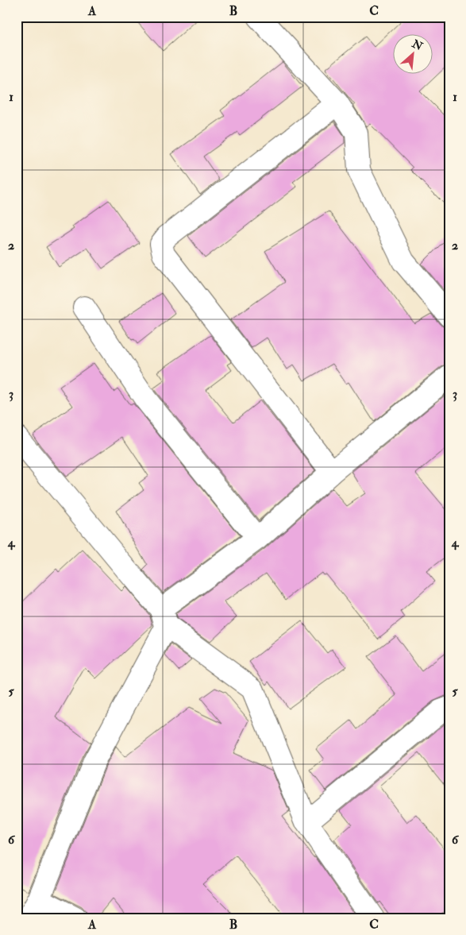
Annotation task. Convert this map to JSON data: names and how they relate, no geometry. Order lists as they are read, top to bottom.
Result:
{
  "north": "top right",
  "grid": {
    "columns": ["A", "B", "C"],
    "rows": [
      "1",
      "2",
      "3",
      "4",
      "5",
      "6"
    ]
  }
}
